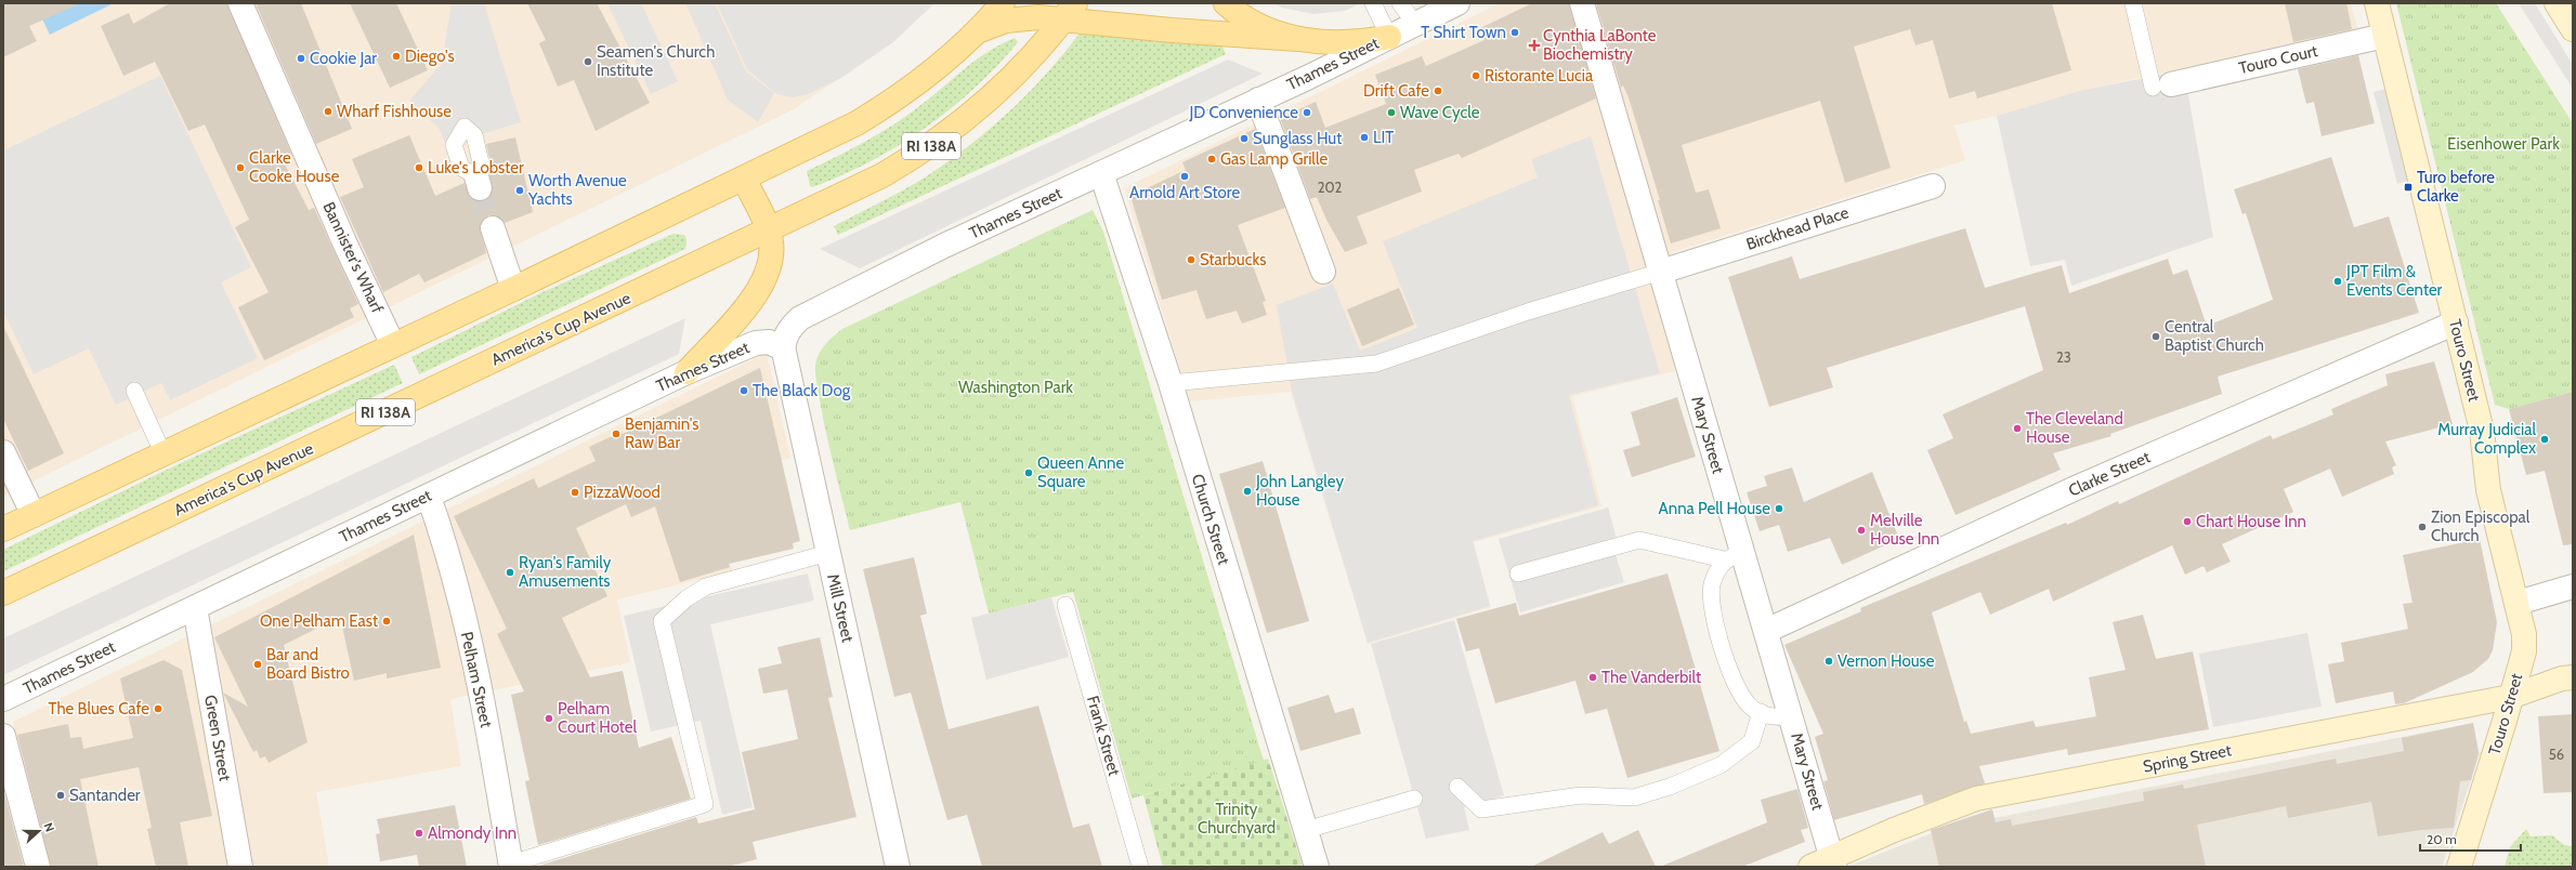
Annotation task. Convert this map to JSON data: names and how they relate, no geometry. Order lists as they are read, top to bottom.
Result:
{
  "streets": {
    "main road": [
      "RI 138A",
      "America's Cup Avenue",
      "Touro Street",
      "Spring Street"
    ],
    "street": [
      "Touro Court",
      "Thames Street",
      "Birckhead Place",
      "Bannister's Wharf",
      "Mary Street",
      "Clarke Street",
      "Church Street",
      "Mill Street",
      "Pelham Street",
      "Green Street"
    ],
    "lane": ["Frank Street"]
  },
  "crossings": [
    ["Touro Court", "Touro Street"],
    ["Thames Street", "Church Street"],
    ["Thames Street", "Mill Street"],
    ["Thames Street", "Pelham Street"],
    ["Thames Street", "Green Street"],
    ["Birckhead Place", "Mary Street"],
    ["Touro Street", "Clarke Street"],
    ["Touro Street", "Spring Street"],
    ["Mary Street", "Clarke Street"],
    ["Mary Street", "Spring Street"]
  ],
  "parks": ["Eisenhower Park", "Washington Park", "Trinity Churchyard"],
  "places": {
    "other": [
      "T Shirt Town",
      "Diego's",
      "Cookie Jar",
      "Seamen's Church Institute",
      "Ristorante Lucia",
      "Drift Cafe",
      "Wharf Fishhouse",
      "JD Convenience",
      "Wave Cycle",
      "LIT",
      "Sunglass Hut",
      "Gas Lamp Grille",
      "Clarke Cooke House",
      "Luke's Lobster",
      "Arnold Art Store",
      "Worth Avenue Yachts",
      "Starbucks",
      "JPT Film & Events Center",
      "Central Baptist Church",
      "The Black Dog",
      "The Cleveland House",
      "Benjamin's Raw Bar",
      "Murray Judicial Complex",
      "Queen Anne Square",
      "John Langley House",
      "PizzaWood",
      "Anna Pell House",
      "Chart House Inn",
      "Zion Episcopal Church",
      "Melville House Inn",
      "Ryan's Family Amusements",
      "One Pelham East",
      "Vernon House",
      "Bar and Board Bistro",
      "The Vanderbilt",
      "The Blues Cafe",
      "Pelham Court Hotel",
      "Santander",
      "Almondy Inn"
    ],
    "health": ["Cynthia LaBonte Biochemistry"],
    "transit": ["Turo before Clarke"]
  },
  "house_numbers": ["202", "23", "56"],
  "scale_bar": "20 m",
  "north": "right"
}
